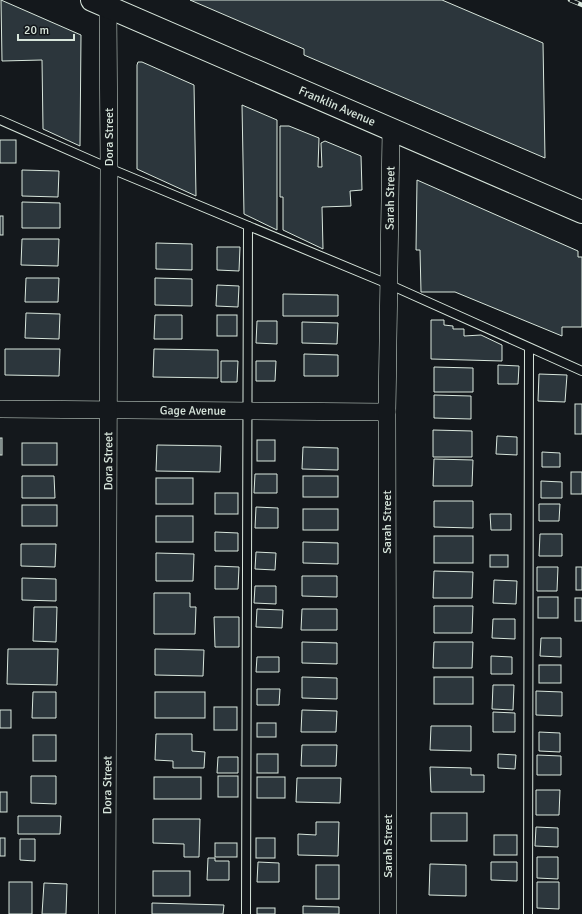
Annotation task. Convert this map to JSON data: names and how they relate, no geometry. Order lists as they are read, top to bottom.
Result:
{
  "streets": {
    "main road": ["Franklin Avenue"],
    "street": ["Dora Street", "Sarah Street", "Gage Avenue"]
  },
  "crossings": [
    ["Franklin Avenue", "Dora Street"],
    ["Franklin Avenue", "Sarah Street"],
    ["Dora Street", "Gage Avenue"],
    ["Sarah Street", "Gage Avenue"]
  ],
  "scale_bar": "20 m"
}
